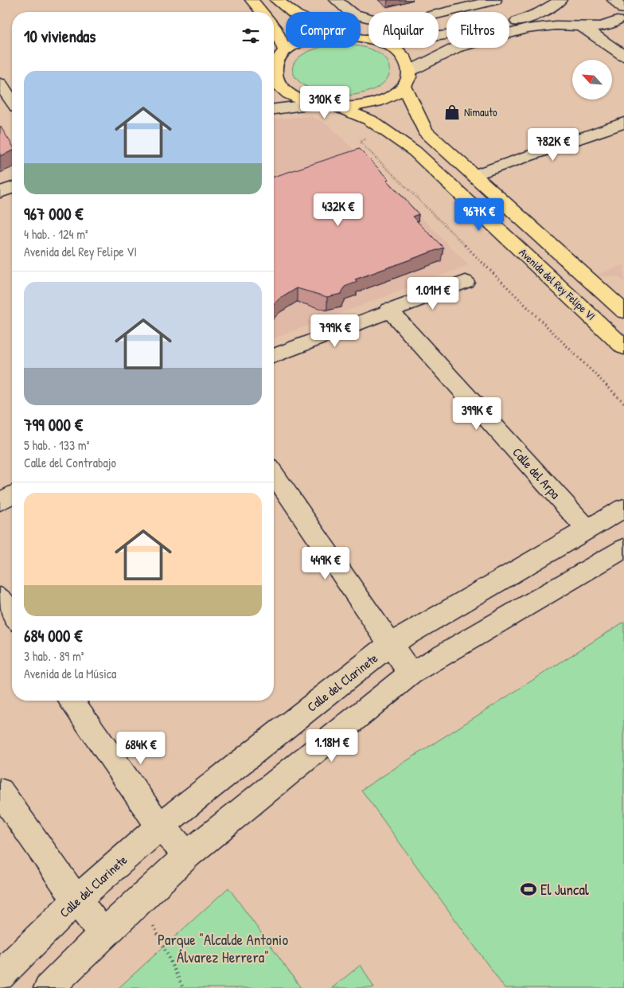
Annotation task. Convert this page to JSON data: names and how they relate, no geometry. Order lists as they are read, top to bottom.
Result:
{
  "streets": {
    "main road": ["Avenida del Rey Felipe VI"],
    "street": ["Calle del Arpa", "Calle del Clarinete"]
  },
  "crossings": [
    ["Calle del Arpa", "Calle del Clarinete"]
  ],
  "parks": ["Parque \"Alcalde Antonio Álvarez Herrera\""],
  "places": {
    "shop": ["Nimauto"],
    "sports": ["El Juncal"]
  },
  "north": "top left",
  "page": {
    "chip": ["Comprar", "Alquilar", "Filtros"],
    "heading": "10 viviendas",
    "list": [
      {
        "name": "967 000 €",
        "note": "4 hab. · 124 m² · Avenida del Rey Felipe VI"
      },
      {
        "name": "799 000 €",
        "note": "5 hab. · 133 m² · Calle del Contrabajo"
      },
      {
        "name": "684 000 €",
        "note": "3 hab. · 89 m² · Avenida de la Música"
      }
    ],
    "price": [
      "310K €",
      "782K €",
      "432K €",
      "967K €",
      "1.01M €",
      "799K €",
      "399K €",
      "449K €",
      "1.18M €",
      "684K €"
    ]
  }
}
